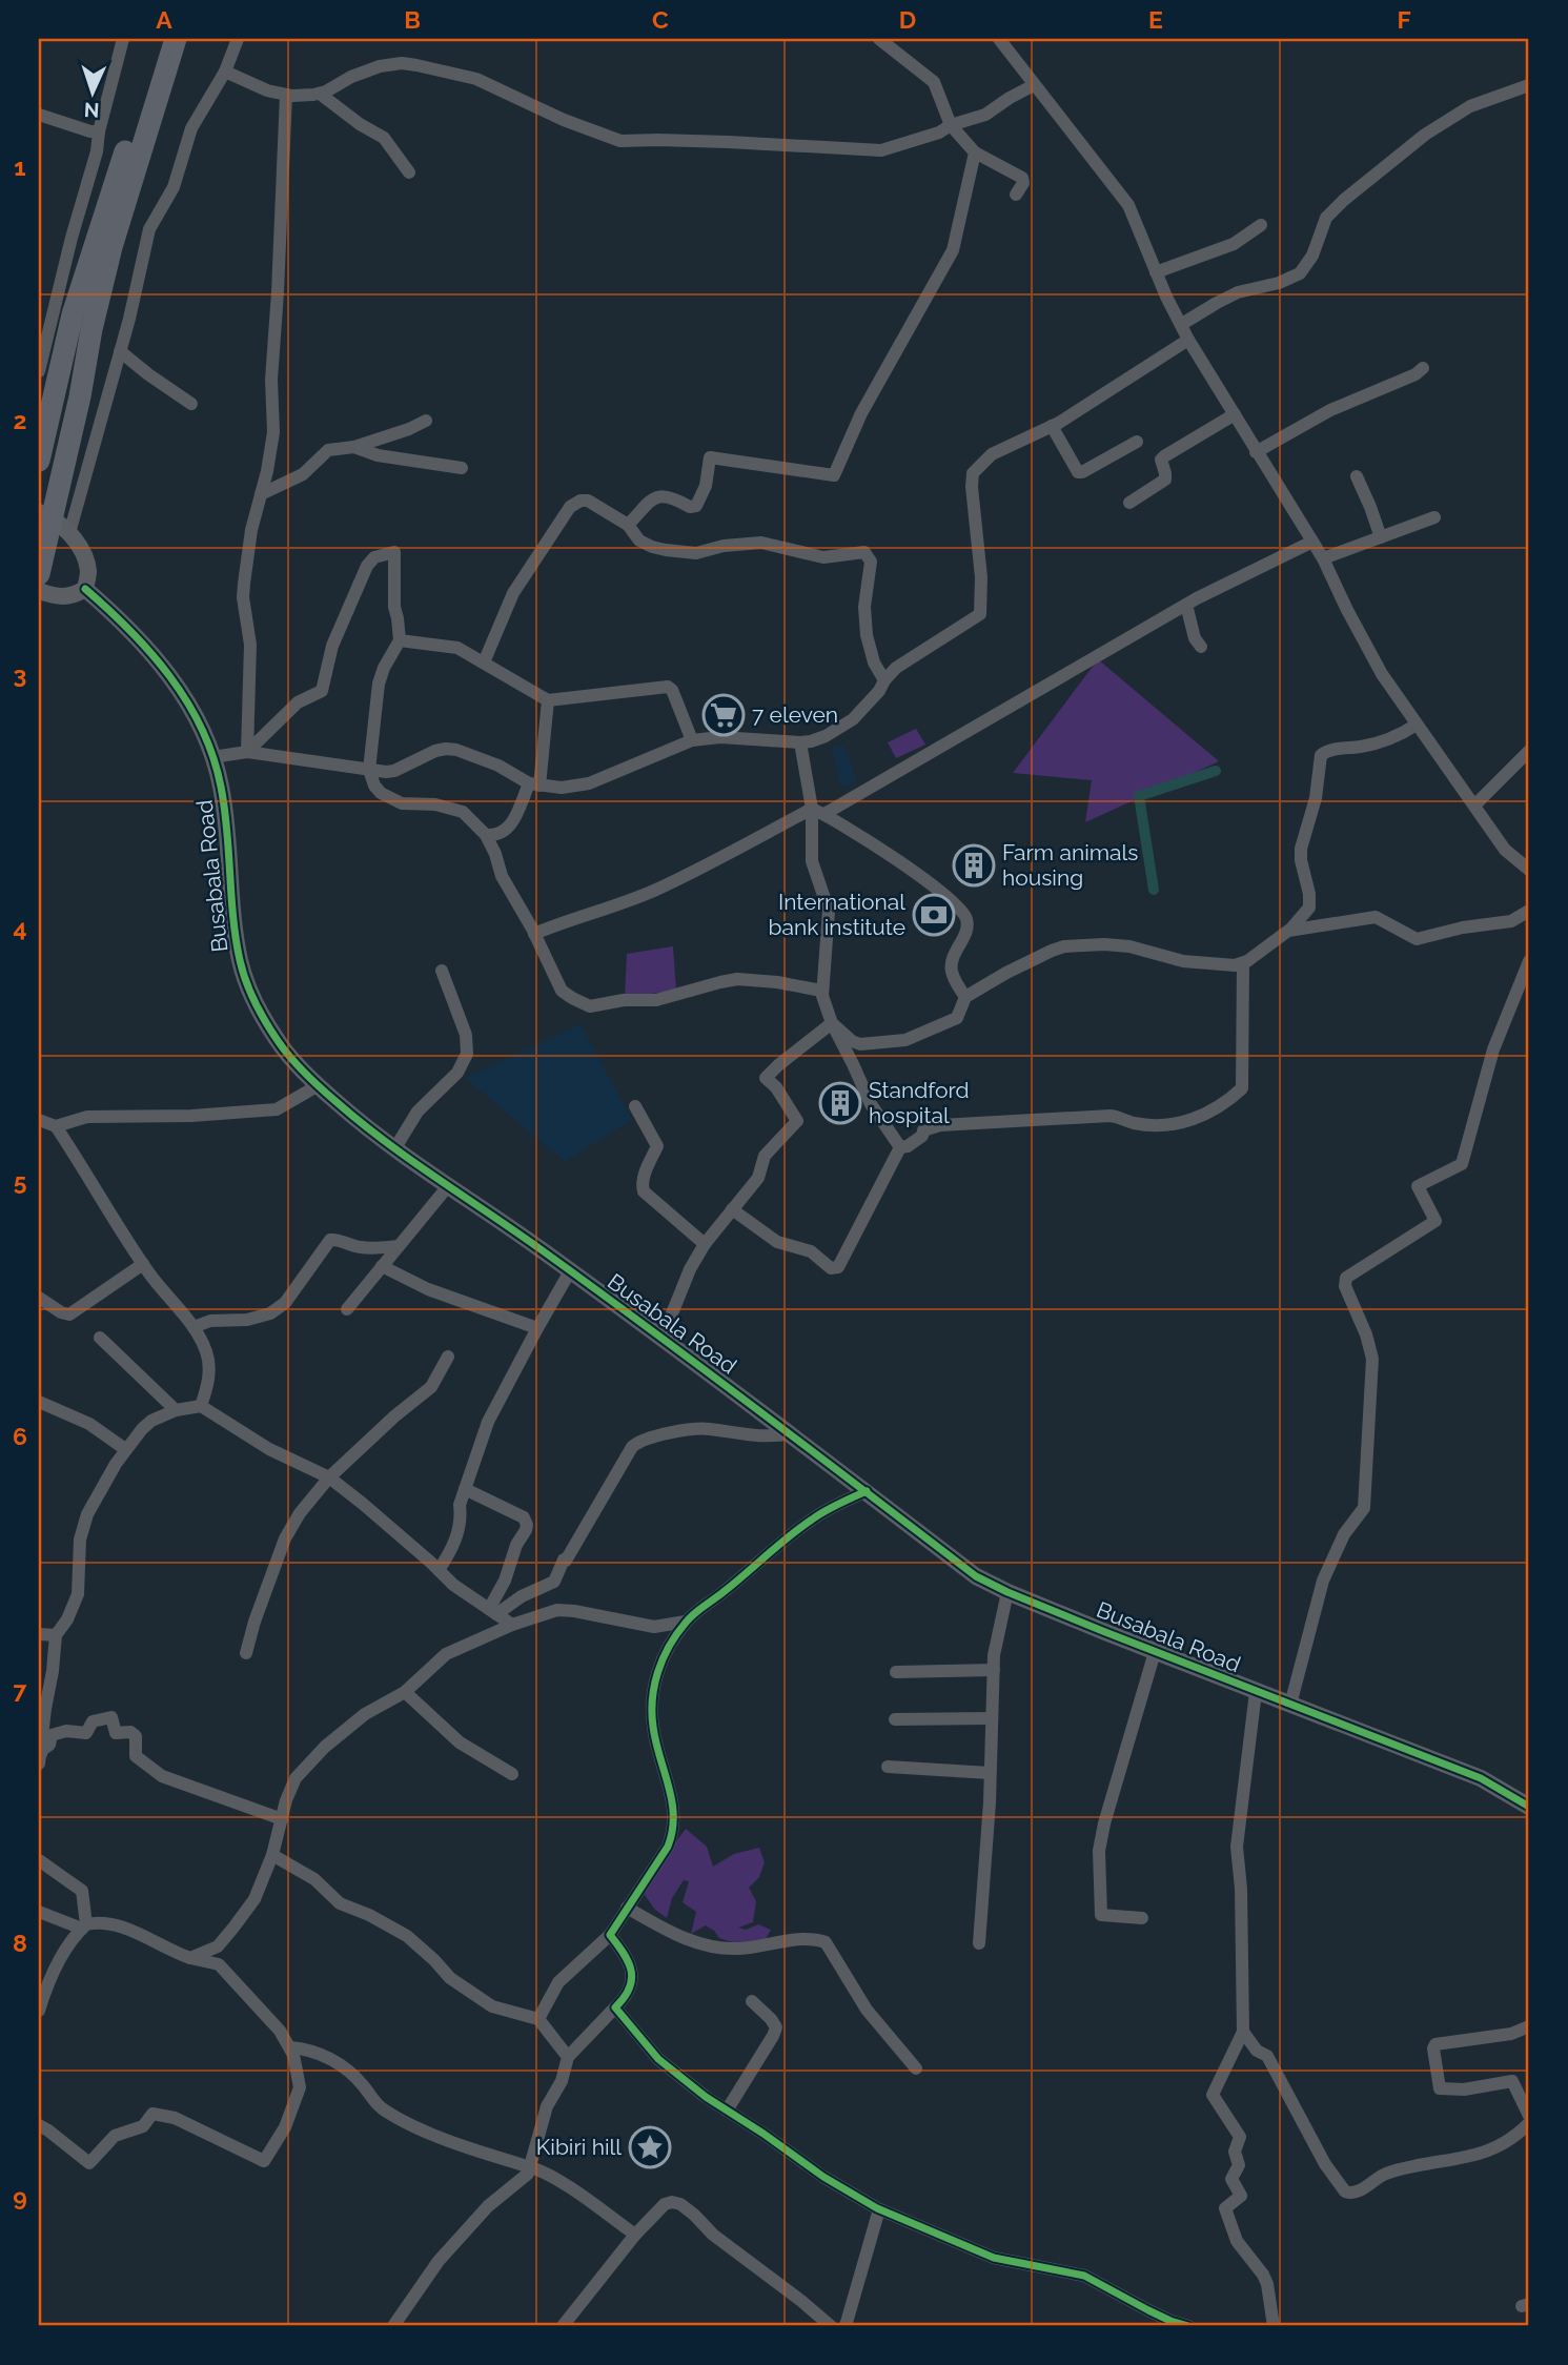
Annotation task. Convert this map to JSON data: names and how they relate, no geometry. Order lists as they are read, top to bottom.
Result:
{
  "streets": {
    "street": ["Busabala Road"]
  },
  "places": {
    "supermarket": ["7 eleven"],
    "building": ["Farm animals housing", "Standford hospital"],
    "bank": ["International bank institute"],
    "place": ["Kibiri hill"]
  },
  "north": "bottom",
  "grid": {
    "columns": [
      "A",
      "B",
      "C",
      "D",
      "E",
      "F"
    ],
    "rows": [
      "1",
      "2",
      "3",
      "4",
      "5",
      "6",
      "7",
      "8",
      "9"
    ]
  }
}
